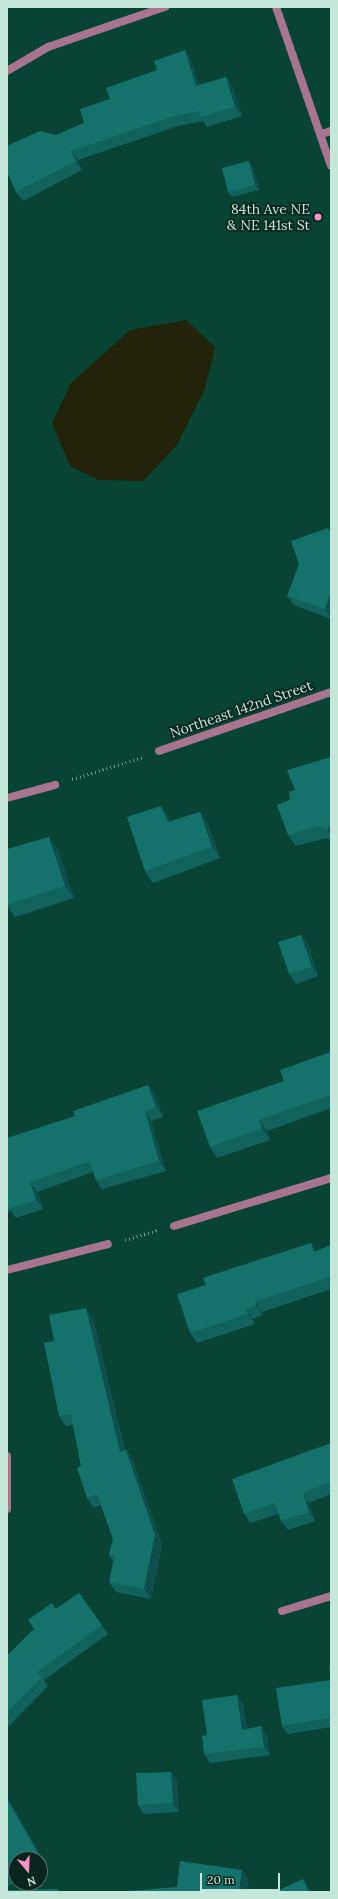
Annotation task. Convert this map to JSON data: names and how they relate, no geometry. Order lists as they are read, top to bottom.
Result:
{
  "streets": {
    "street": ["Northeast 142nd Street"]
  },
  "places": ["84th Ave NE & NE 141st St"],
  "scale_bar": "20 m",
  "north": "bottom"
}
